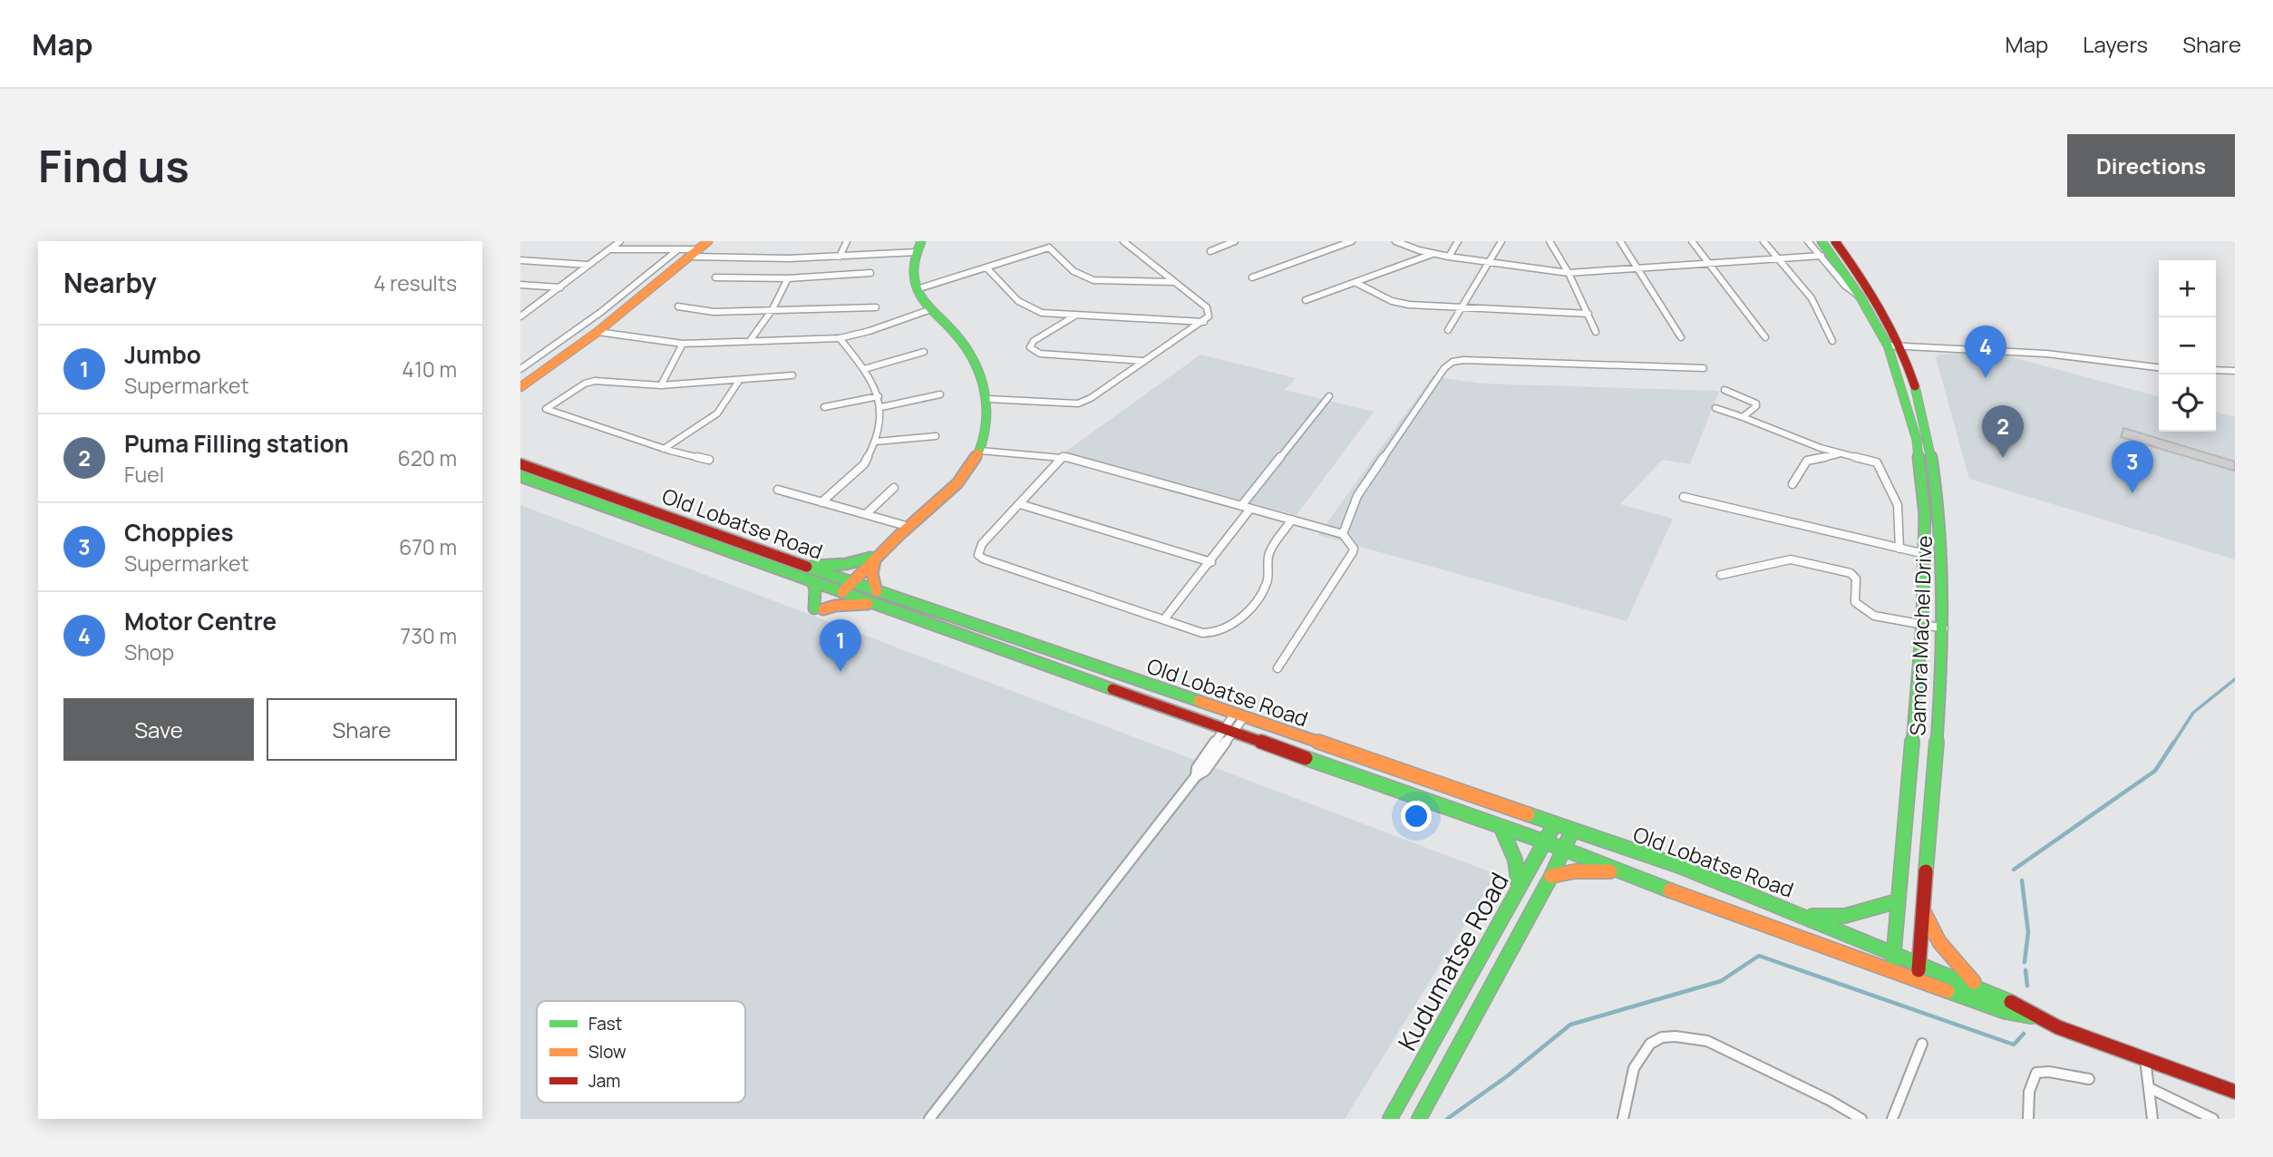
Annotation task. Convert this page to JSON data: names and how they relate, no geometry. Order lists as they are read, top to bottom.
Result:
{
  "streets": {
    "main road": ["Old Lobatse Road", "Samora Machel Drive", "Kudumatse Road"]
  },
  "crossings": [
    ["Old Lobatse Road", "Samora Machel Drive"],
    ["Old Lobatse Road", "Kudumatse Road"]
  ],
  "legend": ["Fast", "Slow", "Jam"],
  "page": {
    "header": "Map",
    "nav": ["Map", "Layers", "Share"],
    "buttons": [
      "Directions",
      ["Save", "Share"]
    ],
    "title": "Find us",
    "heading": ["Nearby", "4 results"],
    "map_buttons": ["+", "−"],
    "list": [
      {
        "mark": "1",
        "name": "Jumbo",
        "note": "Supermarket",
        "value": "410 m"
      },
      {
        "mark": "2",
        "name": "Puma Filling station",
        "note": "Fuel",
        "value": "620 m"
      },
      {
        "mark": "3",
        "name": "Choppies",
        "note": "Supermarket",
        "value": "670 m"
      },
      {
        "mark": "4",
        "name": "Motor Centre",
        "note": "Shop",
        "value": "730 m"
      }
    ],
    "pins": [
      "4",
      "2",
      "3",
      "1"
    ]
  }
}
